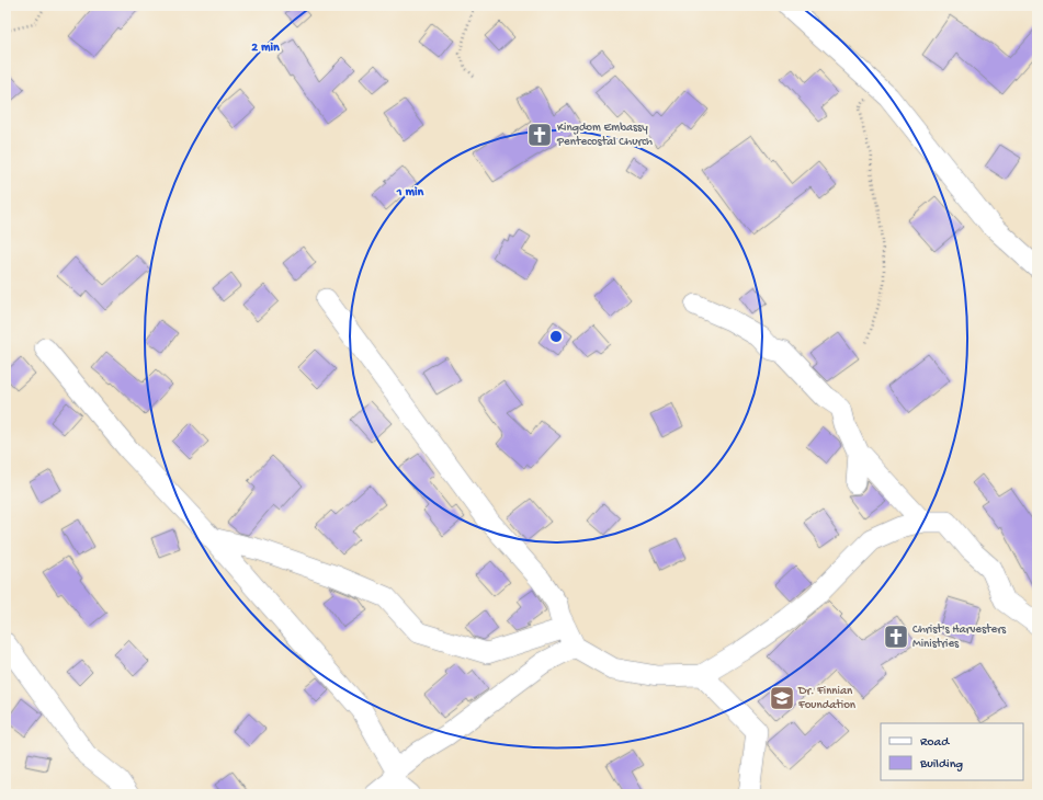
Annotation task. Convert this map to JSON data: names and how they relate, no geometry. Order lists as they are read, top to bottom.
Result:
{
  "places": {
    "church": ["Kingdom Embassy Pentecostal Church", "Christ's Harvesters Ministries"],
    "school or university": ["Dr. Finnian Foundation"]
  },
  "legend": ["Road", "Building"],
  "rings": ["2 min", "1 min"]
}
